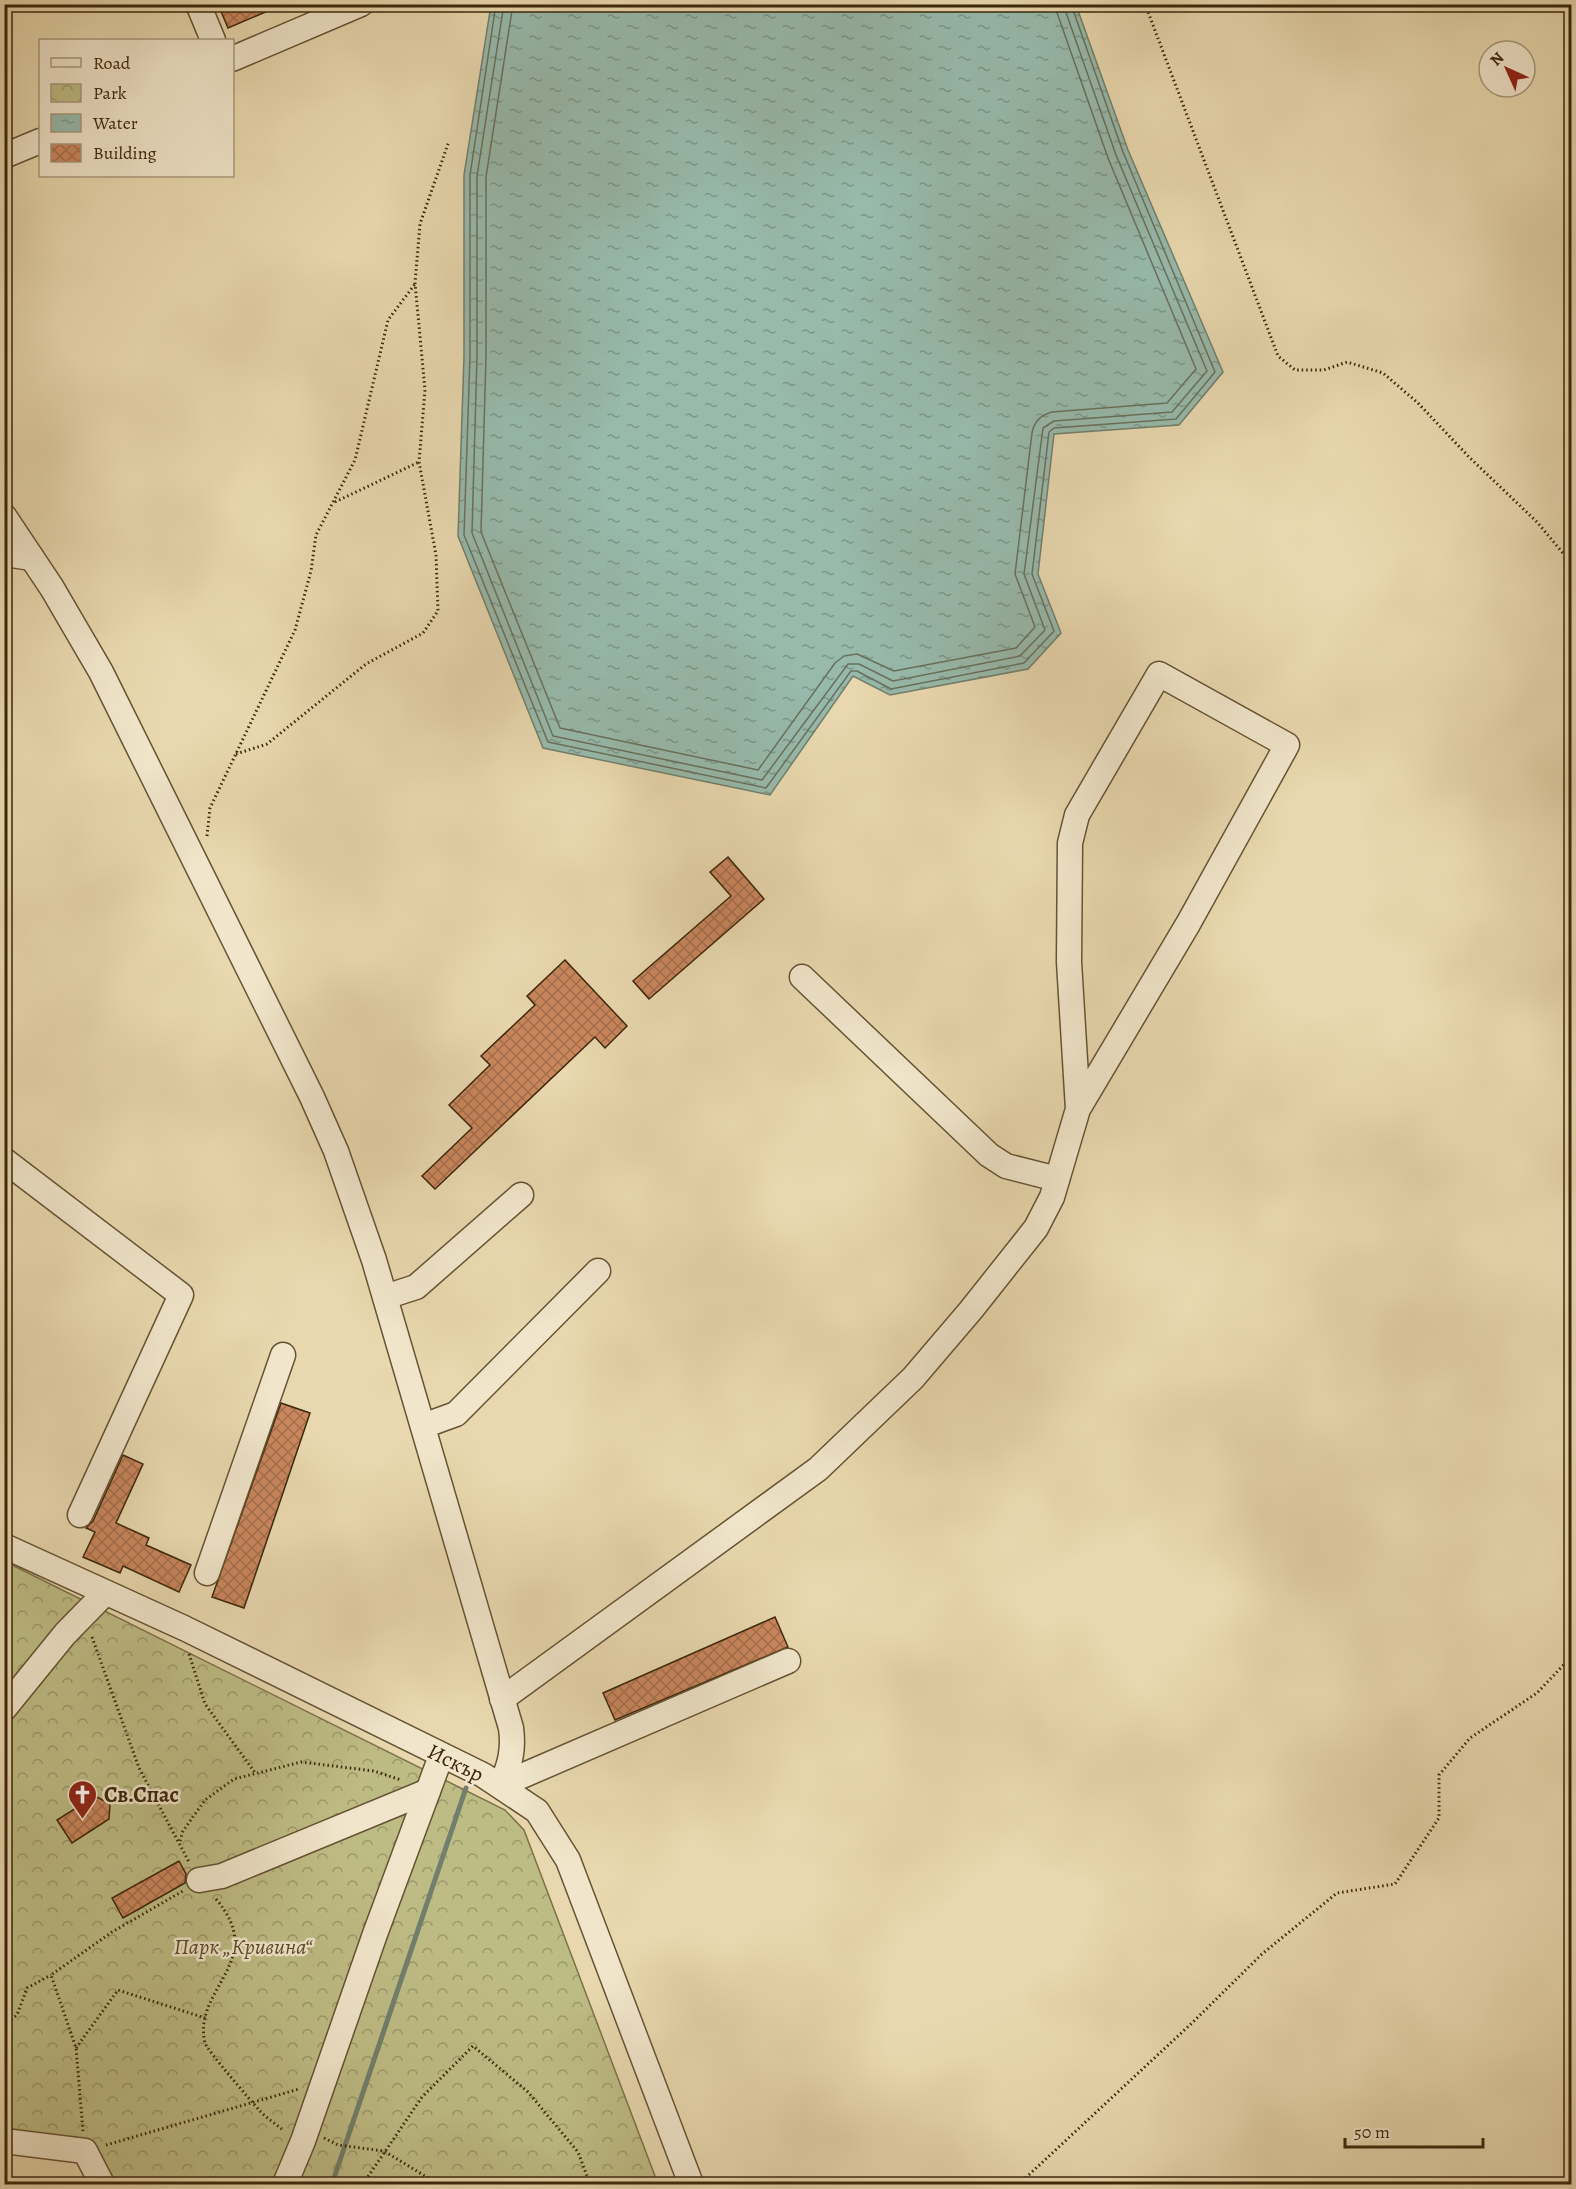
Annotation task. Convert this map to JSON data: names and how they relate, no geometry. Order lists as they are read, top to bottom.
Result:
{
  "streets": {
    "street": ["Искър"]
  },
  "parks": ["Парк „Кривина“"],
  "places": {
    "church": ["Св.Спас"]
  },
  "legend": [
    "Road",
    "Park",
    "Water",
    "Building"
  ],
  "scale_bar": "50 m",
  "north": "top left"
}
